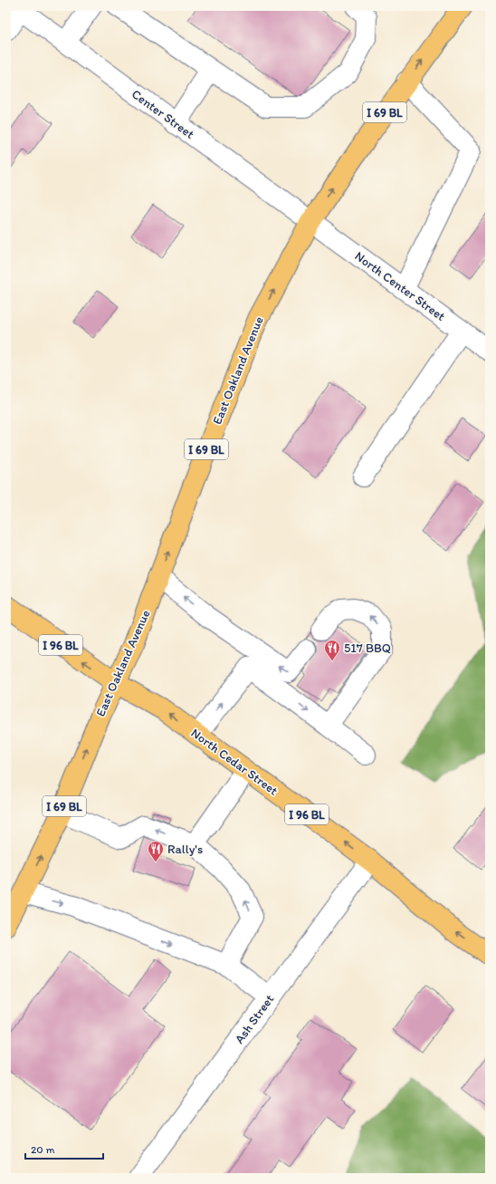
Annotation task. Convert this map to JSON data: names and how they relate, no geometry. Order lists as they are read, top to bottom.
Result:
{
  "streets": {
    "main road": [
      "I 69 BL",
      "East Oakland Avenue",
      "I 96 BL",
      "North Cedar Street"
    ],
    "street": ["Center Street", "North Center Street", "Ash Street"]
  },
  "crossings": [
    ["Center Street", "North Center Street"],
    ["Center Street", "East Oakland Avenue"],
    ["North Center Street", "East Oakland Avenue"],
    ["East Oakland Avenue", "North Cedar Street"],
    ["North Cedar Street", "Ash Street"]
  ],
  "one_way": ["East Oakland Avenue", "North Cedar Street"],
  "places": {
    "restaurant": ["517 BBQ", "Rally's"]
  },
  "scale_bar": "20 m"
}
